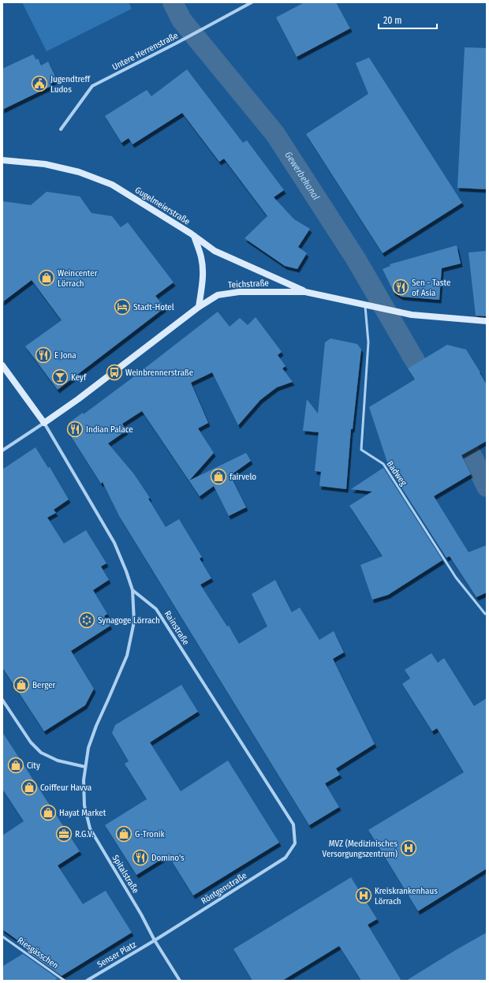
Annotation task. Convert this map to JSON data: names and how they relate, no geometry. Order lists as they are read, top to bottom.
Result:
{
  "streets": {
    "street": [
      "Untere Herrenstraße",
      "Gugelmeierstraße",
      "Teichstraße",
      "Rainstraße",
      "Spitalstraße",
      "Röntgenstraße",
      "Senser Platz"
    ],
    "lane": ["Badweg", "Riesgässchen"]
  },
  "crossings": [
    ["Gugelmeierstraße", "Teichstraße"],
    ["Teichstraße", "Badweg"],
    ["Rainstraße", "Spitalstraße"],
    ["Rainstraße", "Röntgenstraße"],
    ["Spitalstraße", "Röntgenstraße"],
    ["Spitalstraße", "Senser Platz"],
    ["Röntgenstraße", "Senser Platz"]
  ],
  "water": ["Gewerbekanal"],
  "places": {
    "public building": ["Jugendtreff Ludos"],
    "shop": [
      "Weincenter Lörrach",
      "fairvelo",
      "Berger",
      "City",
      "Coiffeur Havva",
      "Hayat Market",
      "G-Tronik"
    ],
    "restaurant": [
      "Sen - Taste of Asia",
      "E Jona",
      "Indian Palace",
      "Domino's"
    ],
    "hotel": ["Stadt-Hotel"],
    "bus stop": ["Weinbrennerstraße"],
    "bar": ["Keyf"],
    "synagogue": ["Synagoge Lörrach"],
    "office": ["R.G.V."],
    "hospital": ["MVZ (Medizinisches Versorgungszentrum)", "Kreiskrankenhaus Lörrach"]
  },
  "scale_bar": "20 m"
}
